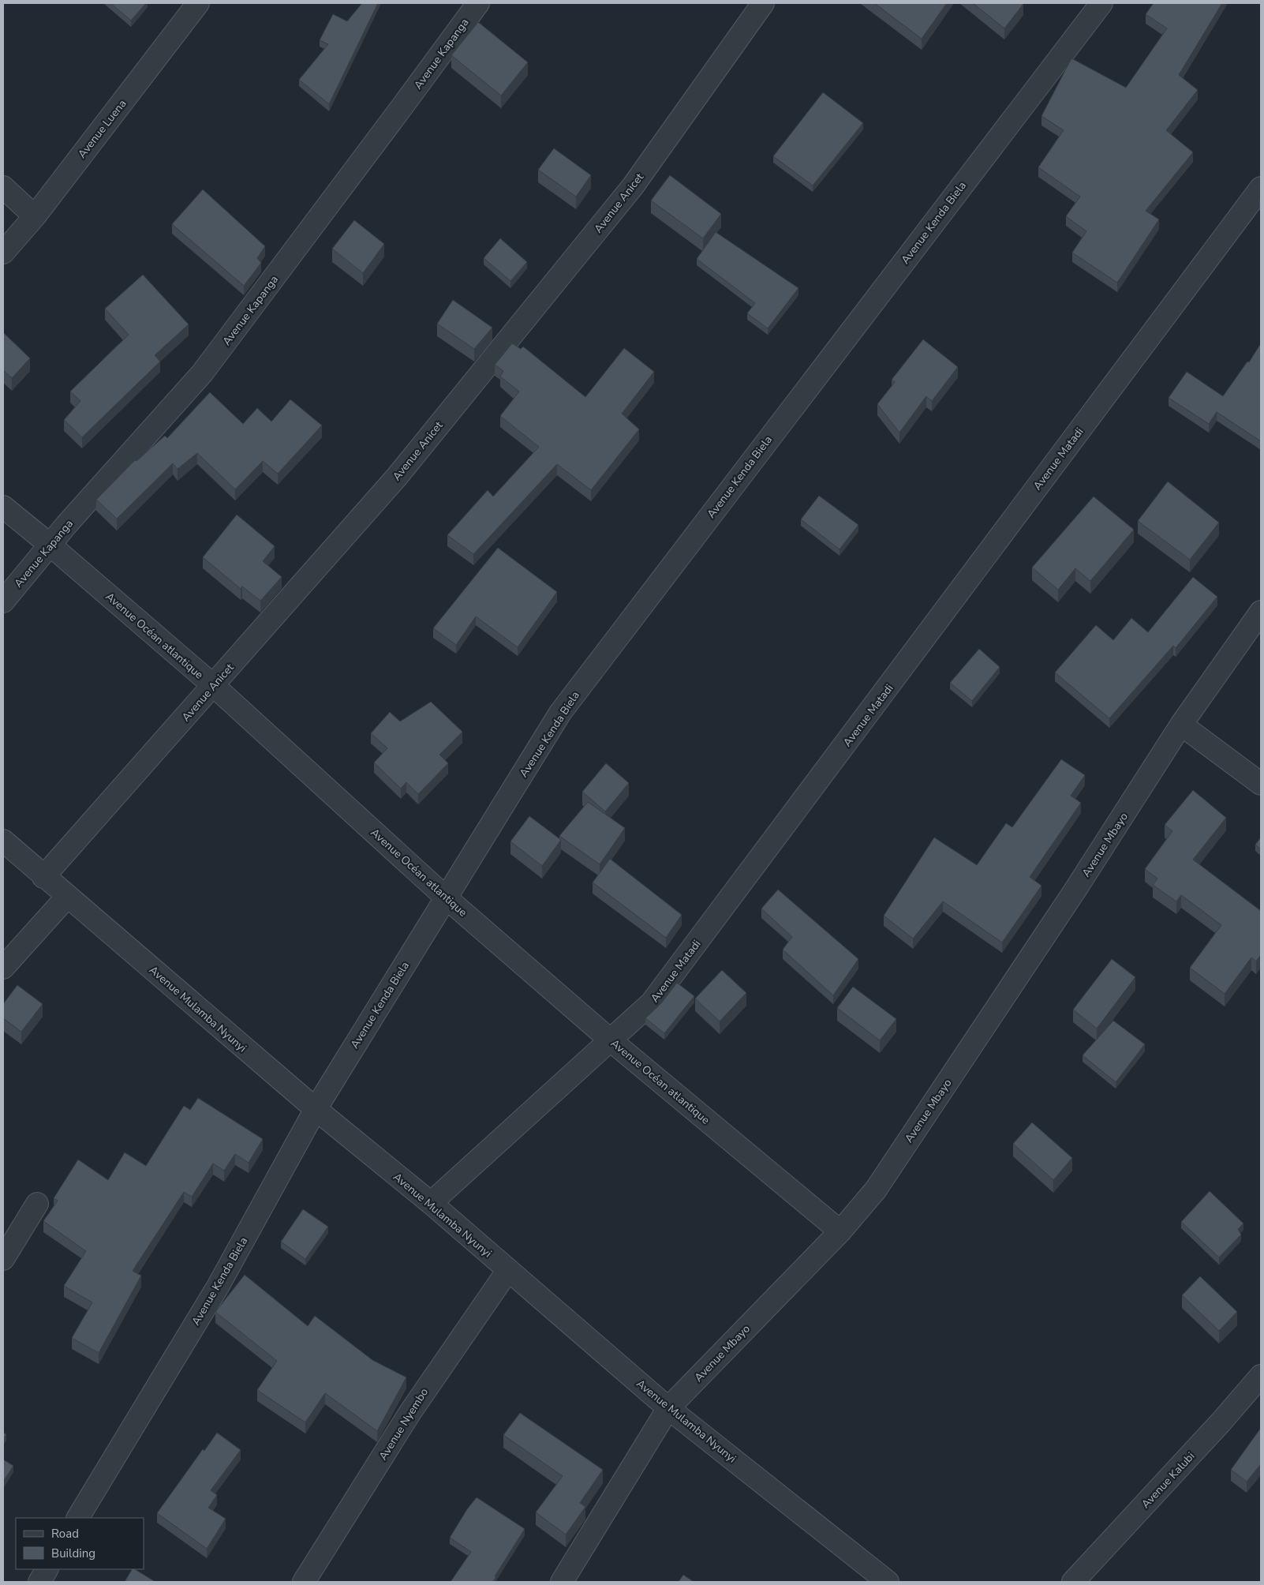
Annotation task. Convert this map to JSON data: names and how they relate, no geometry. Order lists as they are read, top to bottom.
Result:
{
  "streets": {
    "street": [
      "Avenue Kapanga",
      "Avenue Luena",
      "Avenue Anicet",
      "Avenue Kenda Biela",
      "Avenue Matadi",
      "Avenue Océan atlantique",
      "Avenue Mbayo",
      "Avenue Mulamba Nyunyi",
      "Avenue Nyembo",
      "Avenue Kalubi"
    ]
  },
  "crossings": [
    ["Avenue Kapanga", "Avenue Océan atlantique"],
    ["Avenue Anicet", "Avenue Océan atlantique"],
    ["Avenue Anicet", "Avenue Mulamba Nyunyi"],
    ["Avenue Kenda Biela", "Avenue Océan atlantique"],
    ["Avenue Kenda Biela", "Avenue Mulamba Nyunyi"],
    ["Avenue Matadi", "Avenue Océan atlantique"],
    ["Avenue Matadi", "Avenue Mulamba Nyunyi"],
    ["Avenue Océan atlantique", "Avenue Mbayo"],
    ["Avenue Mbayo", "Avenue Mulamba Nyunyi"],
    ["Avenue Mulamba Nyunyi", "Avenue Nyembo"]
  ],
  "legend": ["Road", "Building"]
}
